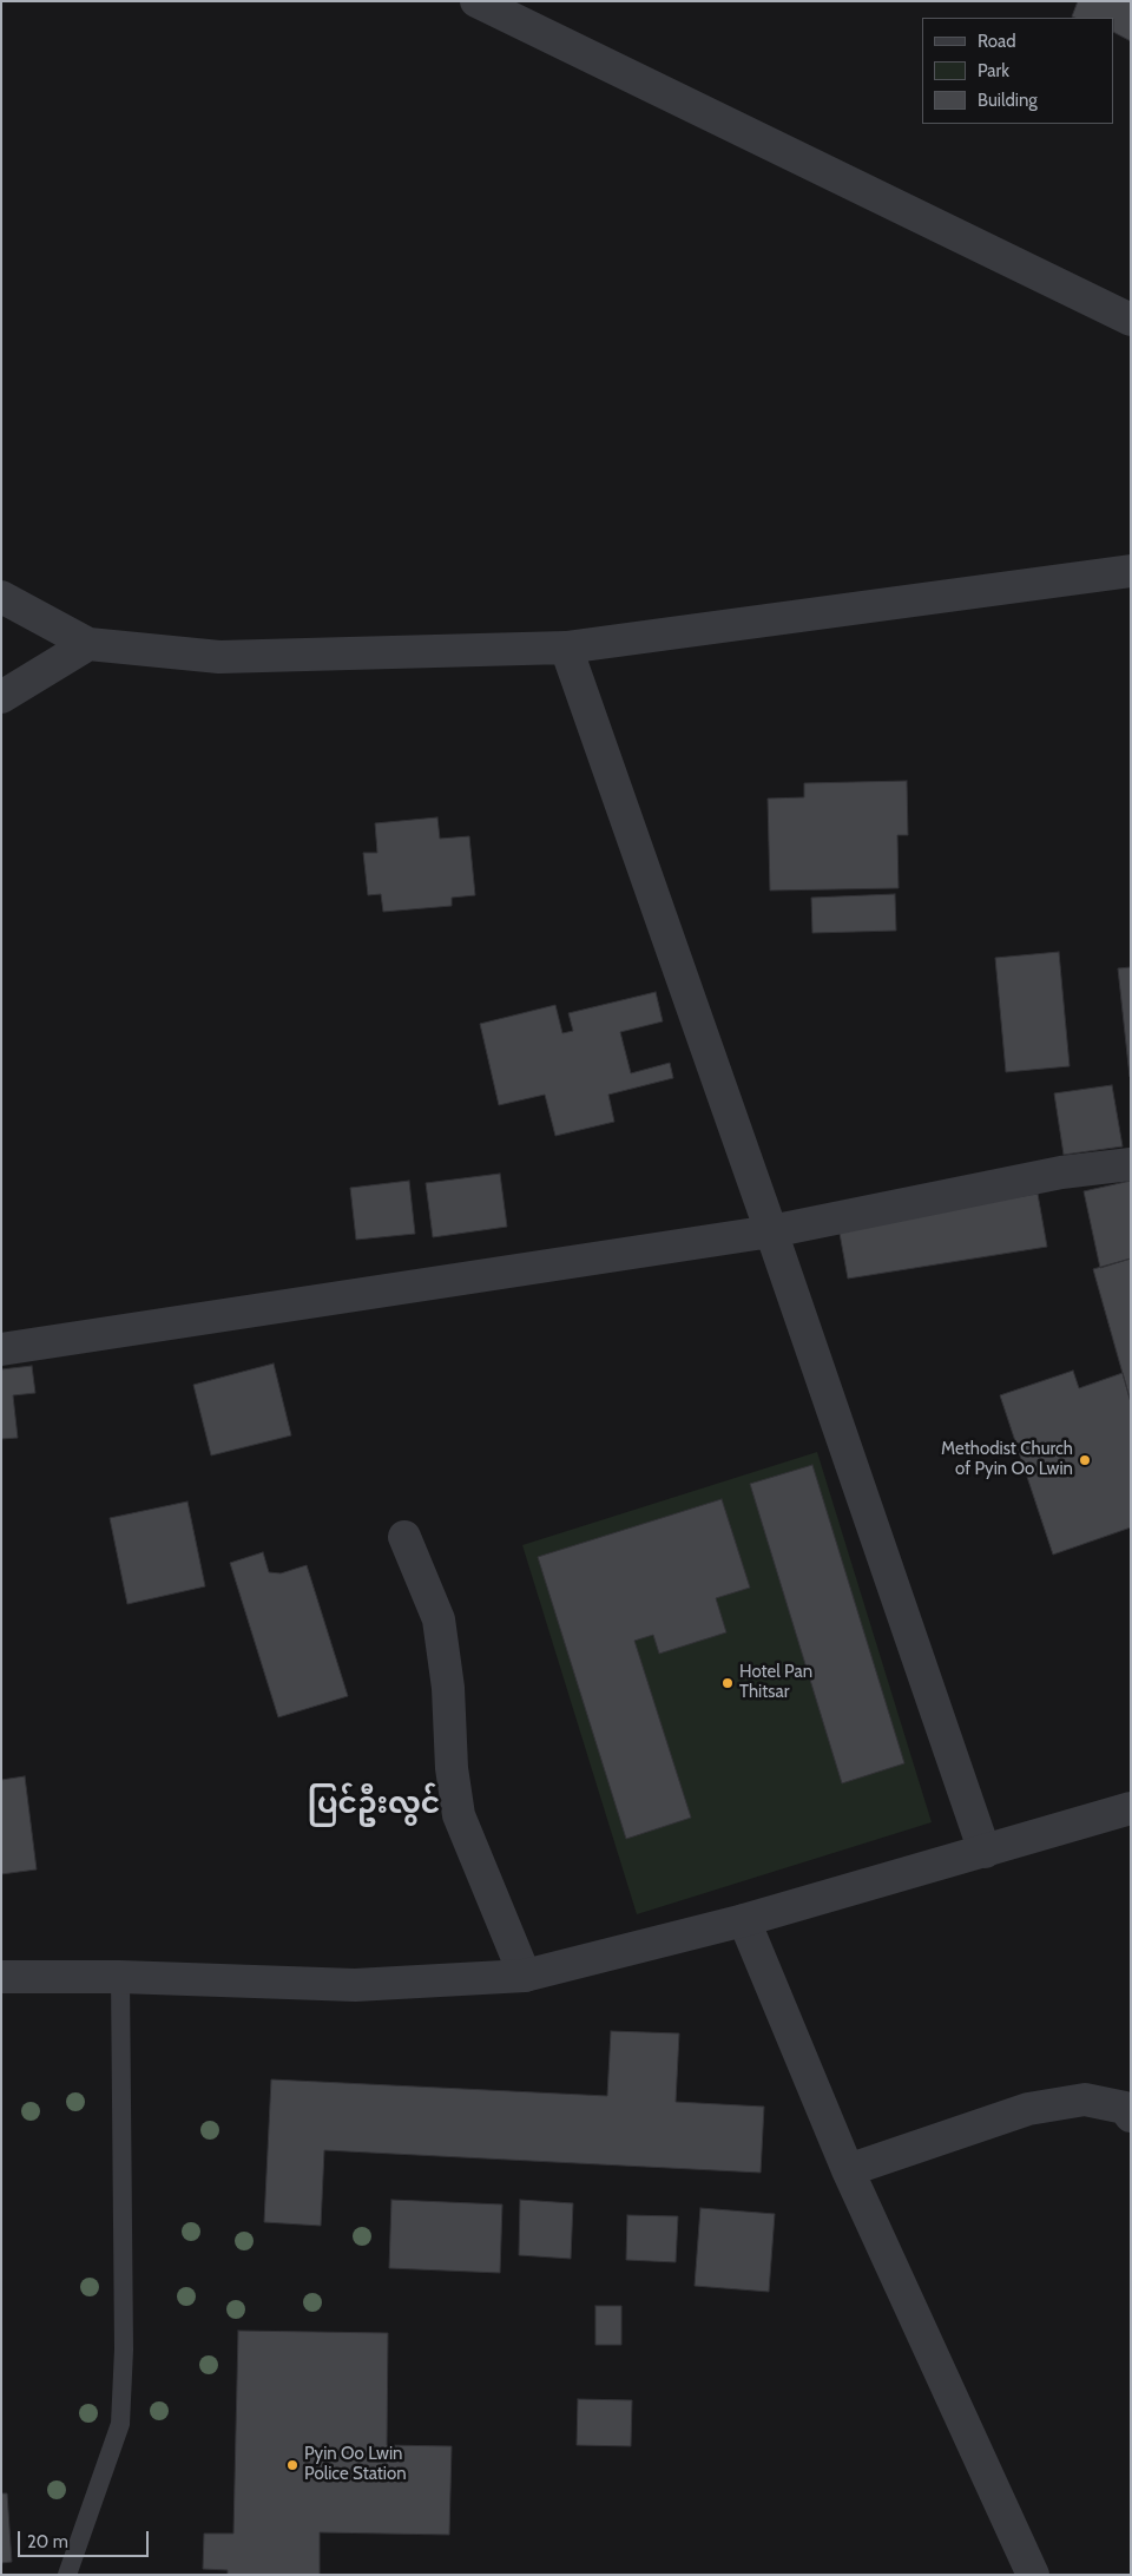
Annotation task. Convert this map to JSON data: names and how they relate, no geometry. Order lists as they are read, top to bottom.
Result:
{
  "districts": ["ပြင်ဦးလွင်"],
  "places": ["Methodist Church of Pyin Oo Lwin", "Hotel Pan Thitsar", "Pyin Oo Lwin Police Station"],
  "legend": ["Road", "Park", "Building"],
  "scale_bar": "20 m"
}
